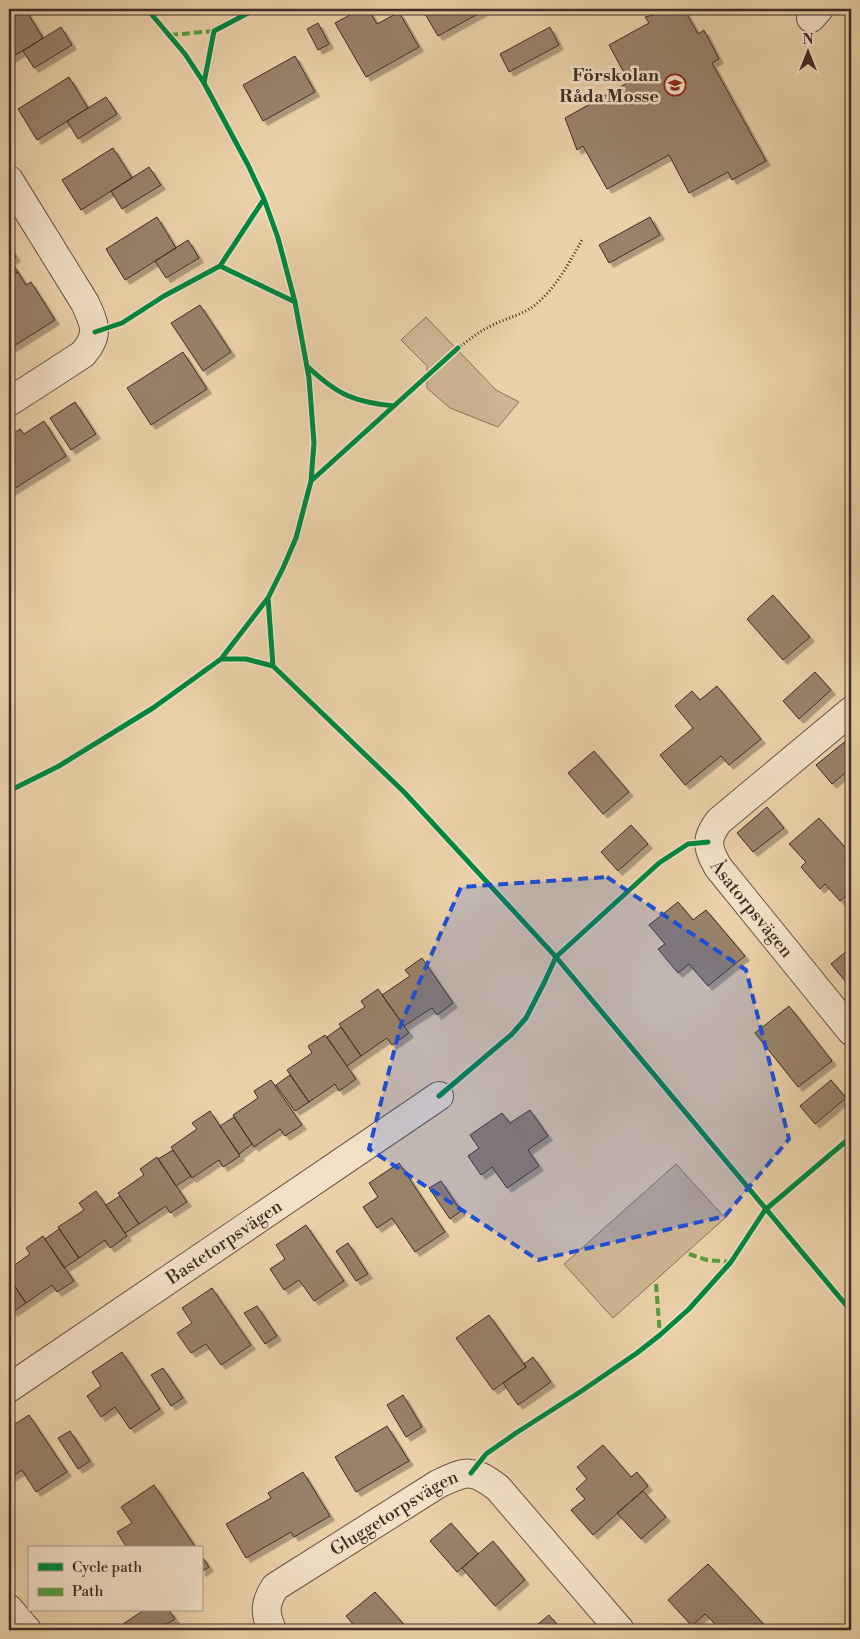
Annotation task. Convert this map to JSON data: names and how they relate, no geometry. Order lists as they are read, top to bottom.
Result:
{
  "streets": {
    "street": ["Åsatorpsvägen", "Bastetorpsvägen", "Gluggetorpsvägen"]
  },
  "places": {
    "school or university": ["Förskolan Råda Mosse"]
  },
  "legend": ["Cycle path", "Path"],
  "north": "top"
}
